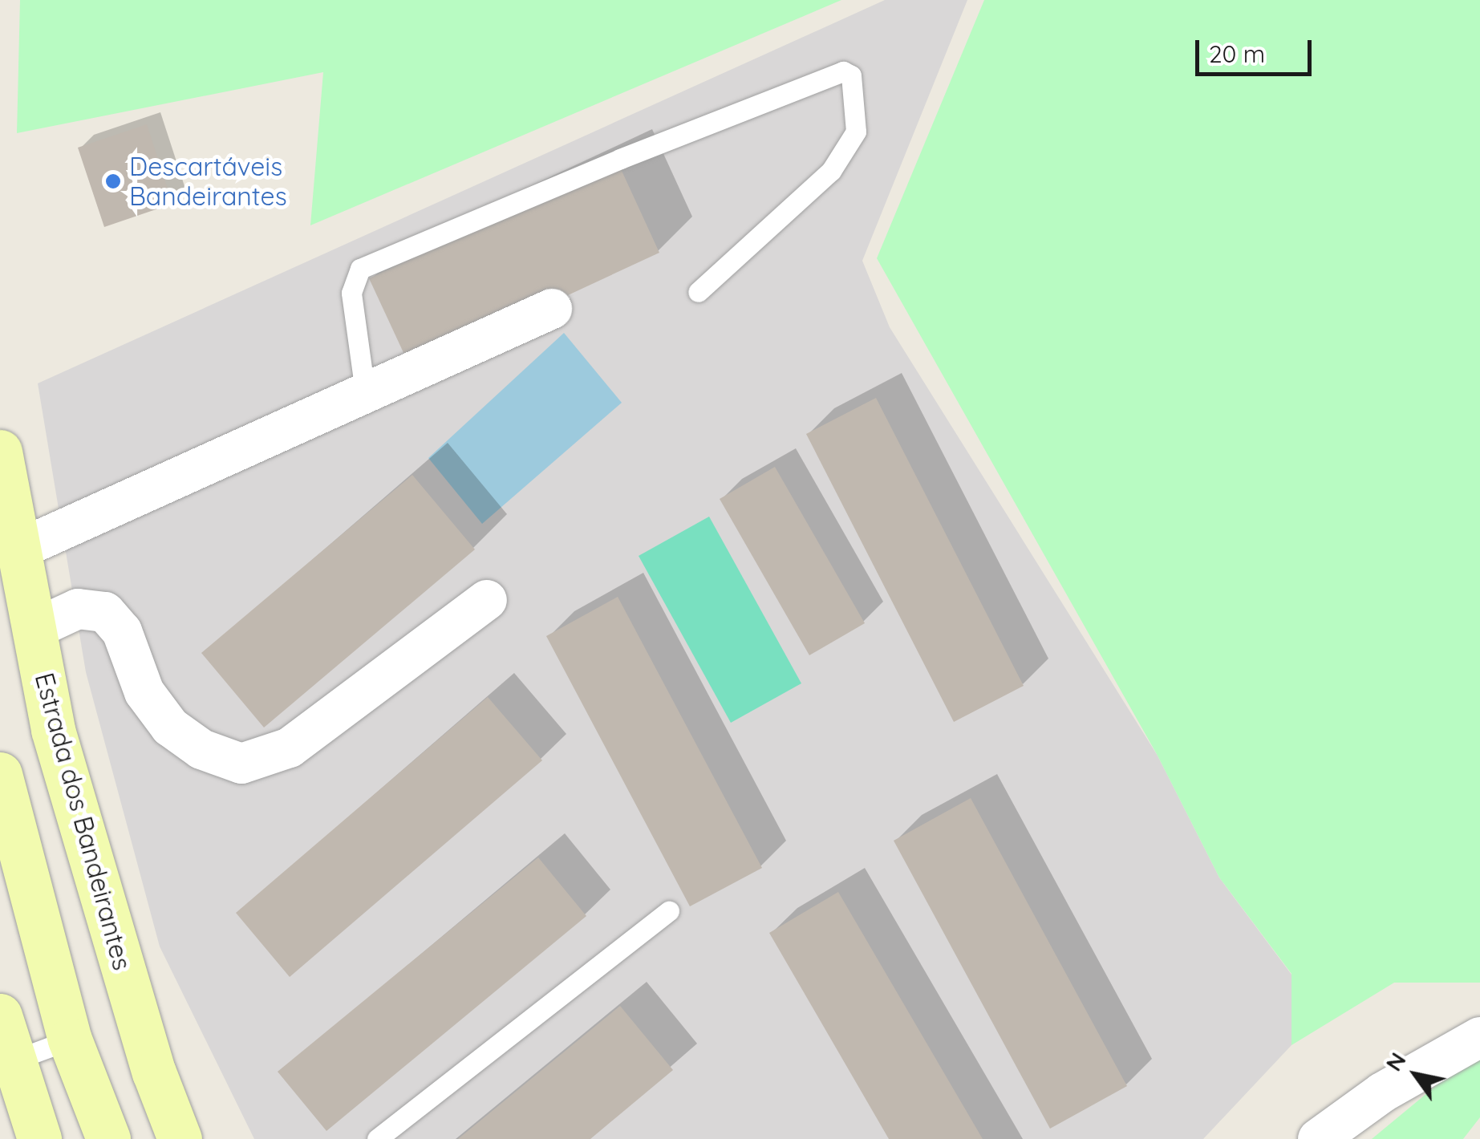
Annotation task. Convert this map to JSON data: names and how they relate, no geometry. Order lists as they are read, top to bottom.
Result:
{
  "streets": {
    "main road": ["Estrada dos Bandeirantes"]
  },
  "places": ["Descartáveis Bandeirantes"],
  "scale_bar": "20 m",
  "north": "top left"
}
